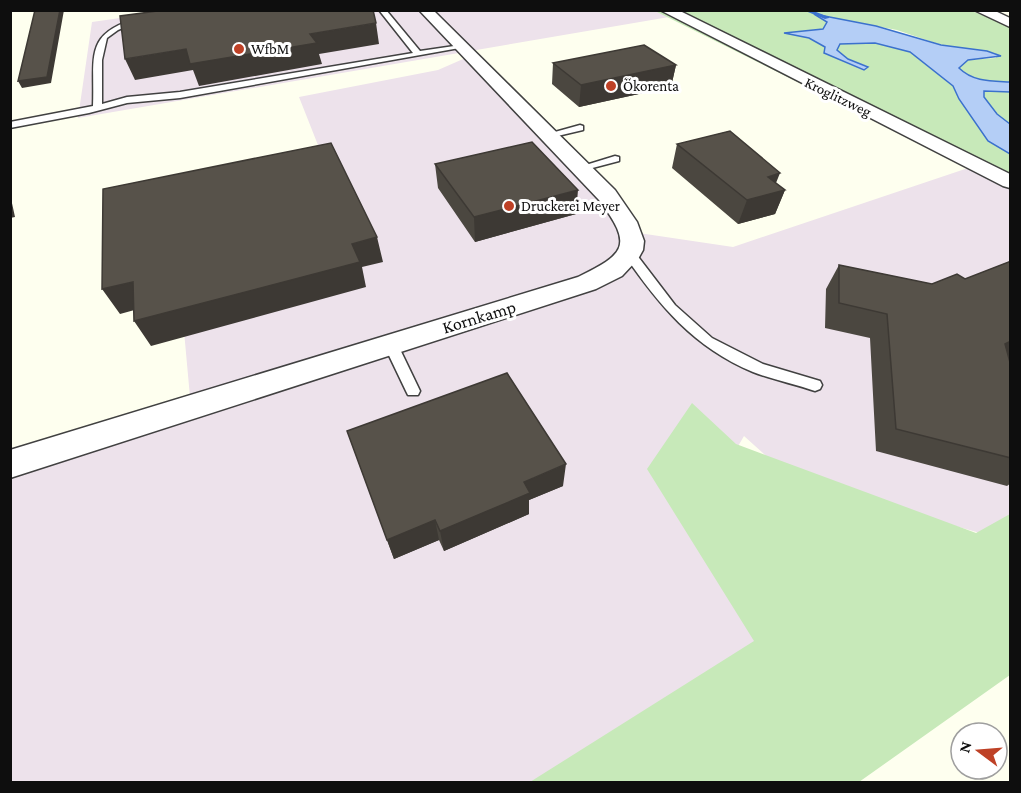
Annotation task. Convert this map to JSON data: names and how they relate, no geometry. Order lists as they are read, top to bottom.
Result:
{
  "streets": {
    "street": ["Kroglitzweg", "Kornkamp"]
  },
  "places": ["WfbM", "Ökorenta", "Druckerei Meyer"],
  "north": "left"
}
